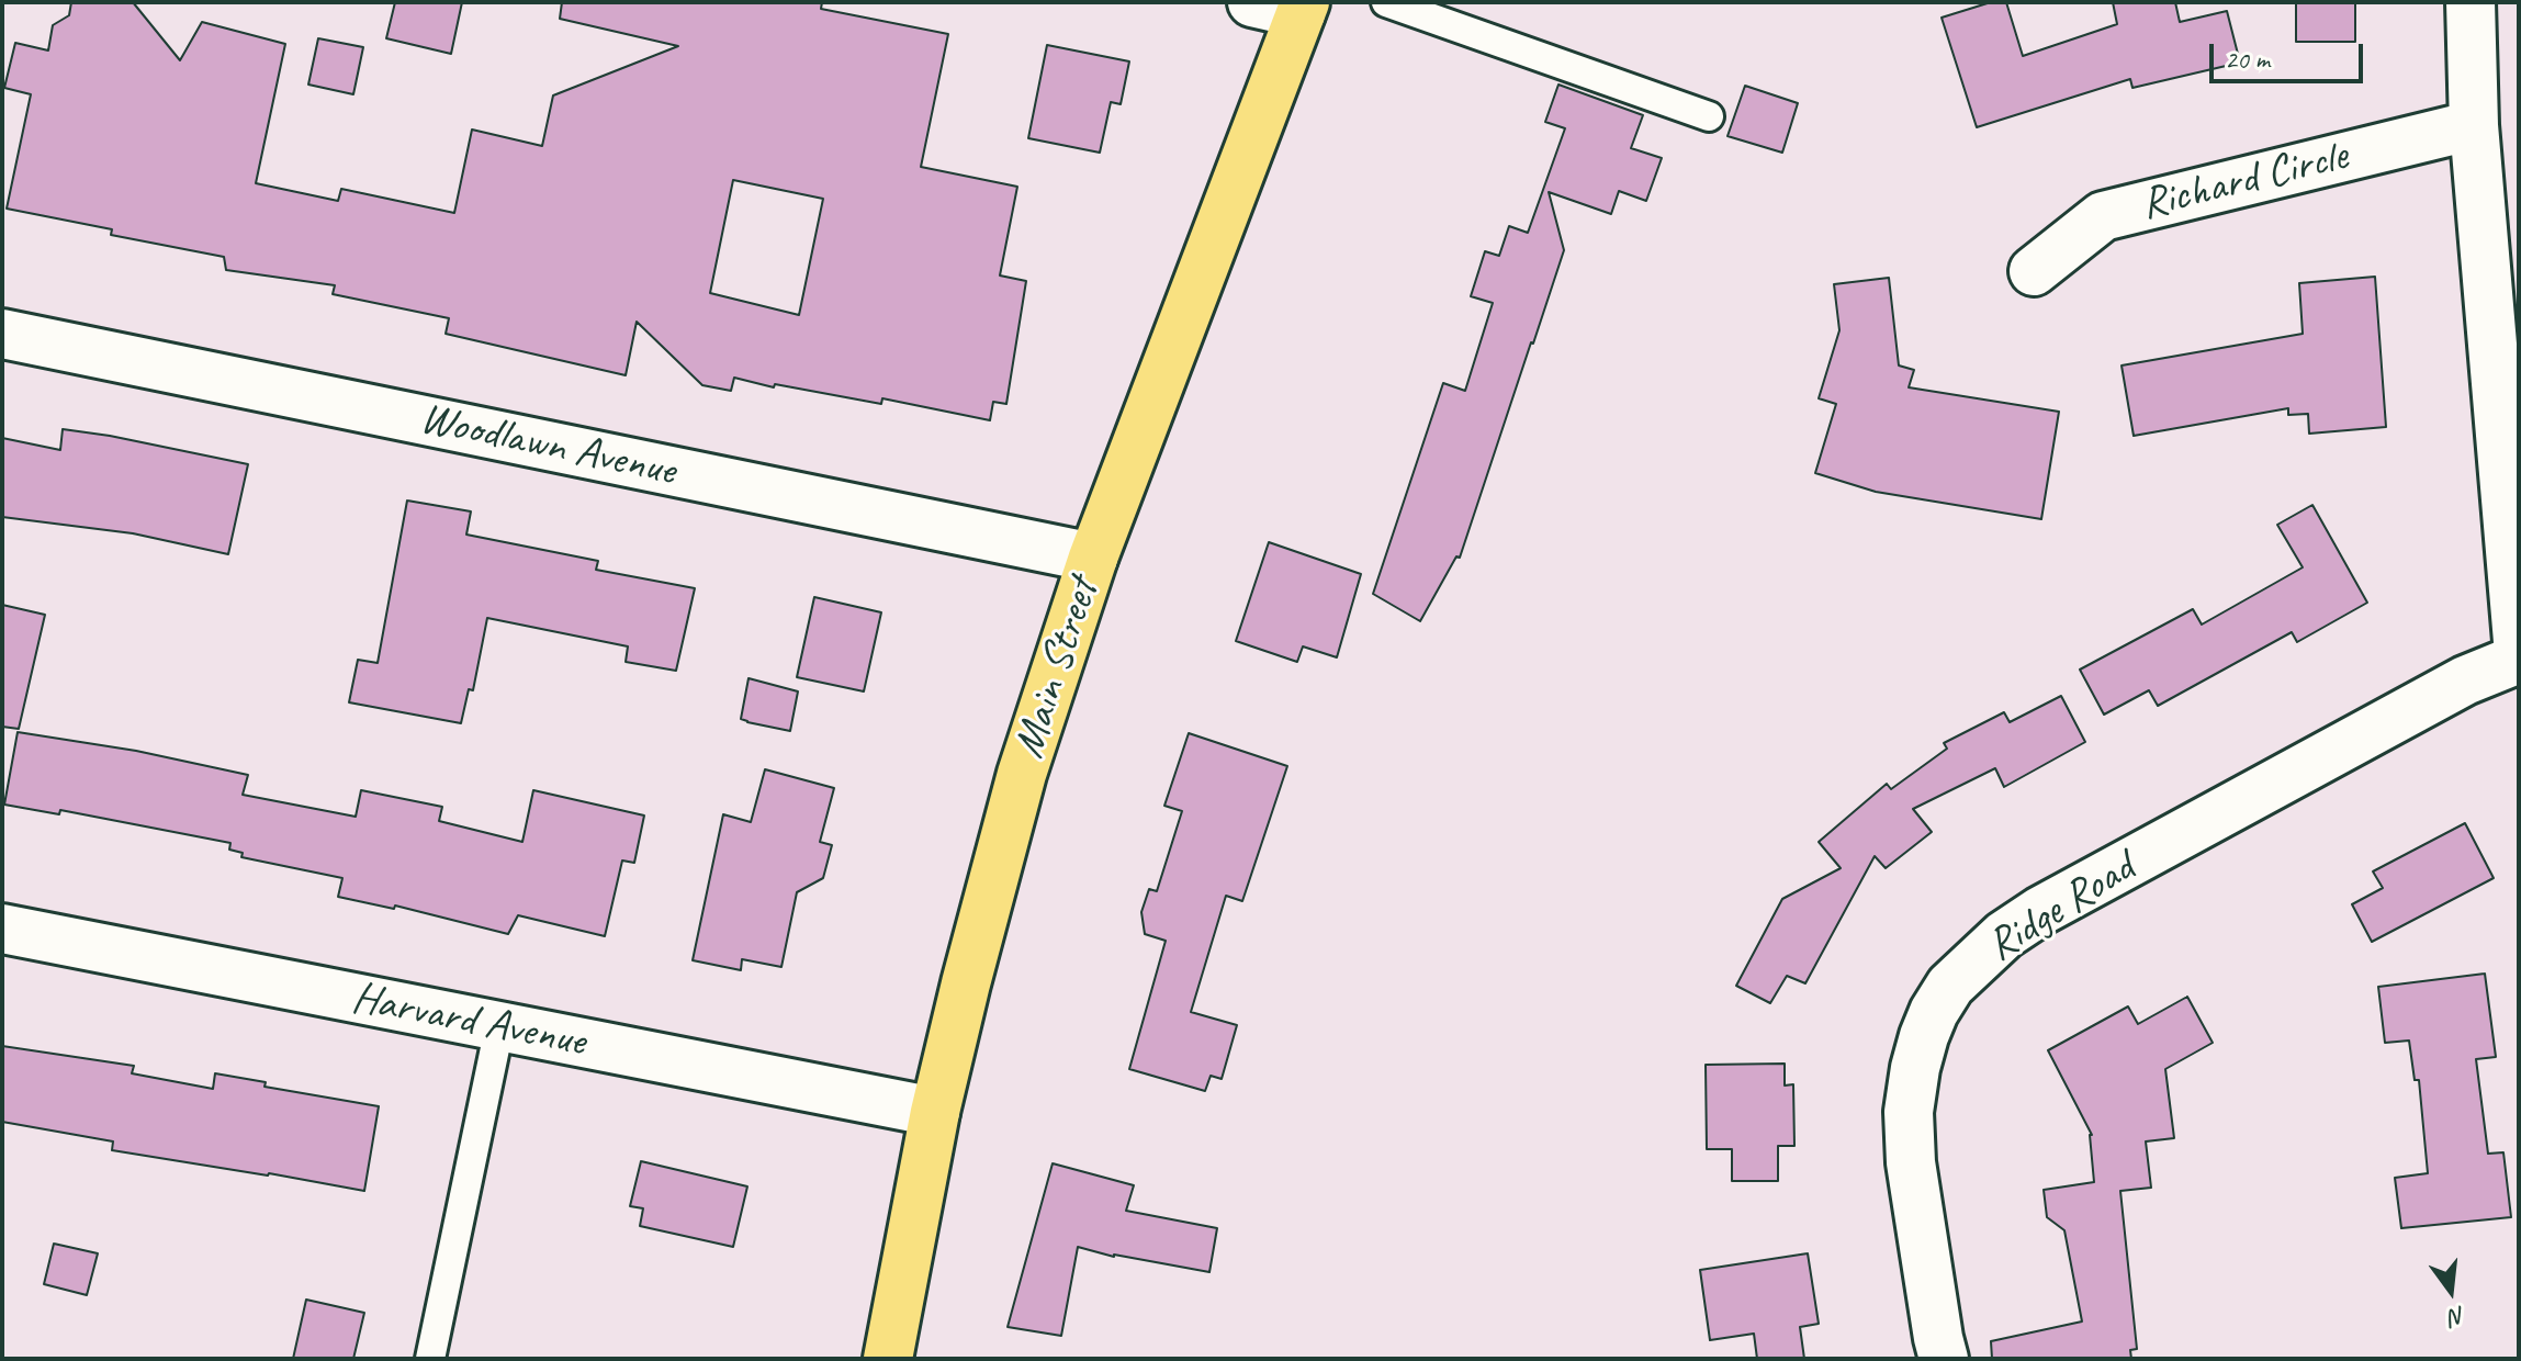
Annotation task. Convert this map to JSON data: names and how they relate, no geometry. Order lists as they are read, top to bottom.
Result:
{
  "streets": {
    "main road": ["Main Street"],
    "street": [
      "Richard Circle",
      "Woodlawn Avenue",
      "Ridge Road",
      "Harvard Avenue"
    ]
  },
  "crossings": [
    ["Woodlawn Avenue", "Main Street"],
    ["Main Street", "Harvard Avenue"]
  ],
  "scale_bar": "20 m",
  "north": "bottom"
}
